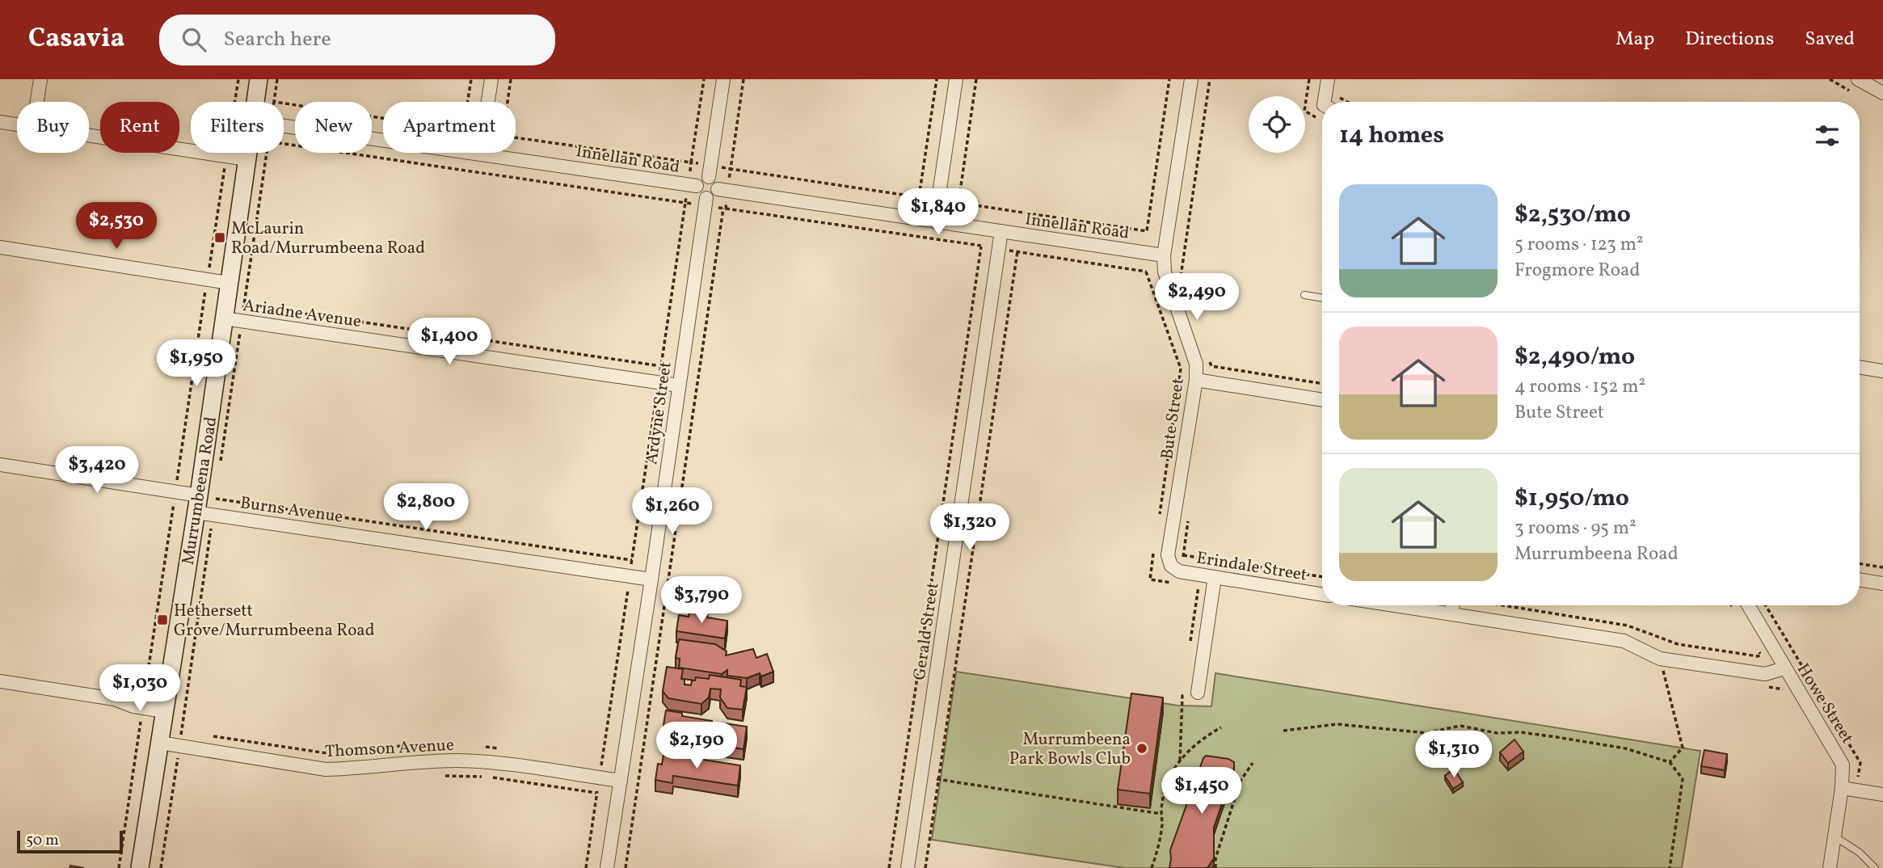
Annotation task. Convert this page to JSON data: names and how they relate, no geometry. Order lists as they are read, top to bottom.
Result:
{
  "streets": {
    "main road": ["Murrumbeena Road"],
    "street": [
      "Innellan Road",
      "Ariadne Avenue",
      "Ardyne Street",
      "Bute Street",
      "Burns Avenue",
      "Erindale Street",
      "Gerald Street",
      "Howe Street",
      "Thomson Avenue"
    ]
  },
  "crossings": [
    ["Innellan Road", "Ardyne Street"],
    ["Innellan Road", "Bute Street"],
    ["Innellan Road", "Gerald Street"],
    ["Ariadne Avenue", "Ardyne Street"],
    ["Ariadne Avenue", "Murrumbeena Road"],
    ["Ardyne Street", "Burns Avenue"],
    ["Ardyne Street", "Thomson Avenue"],
    ["Bute Street", "Erindale Street"],
    ["Murrumbeena Road", "Burns Avenue"],
    ["Murrumbeena Road", "Thomson Avenue"]
  ],
  "places": {
    "transit": ["McLaurin Road/Murrumbeena Road", "Hethersett Grove/Murrumbeena Road"],
    "other": ["Murrumbeena Park Bowls Club"]
  },
  "scale_bar": "50 m",
  "page": {
    "header": "Casavia",
    "search": "Search here",
    "nav": ["Map", "Directions", "Saved"],
    "chip": [
      "Buy",
      "Rent",
      "Filters",
      "New",
      "Apartment"
    ],
    "heading": "14 homes",
    "list": [
      {
        "name": "$2,530/mo",
        "note": "5 rooms · 123 m² · Frogmore Road"
      },
      {
        "name": "$2,490/mo",
        "note": "4 rooms · 152 m² · Bute Street"
      },
      {
        "name": "$1,950/mo",
        "note": "3 rooms · 95 m² · Murrumbeena Road"
      }
    ],
    "price": [
      "$1,840",
      "$2,530",
      "$2,490",
      "$1,400",
      "$1,950",
      "$3,420",
      "$2,800",
      "$1,260",
      "$1,320",
      "$3,790",
      "$1,030",
      "$2,190",
      "$1,310",
      "$1,450"
    ],
    "scale": "50 m"
  }
}
